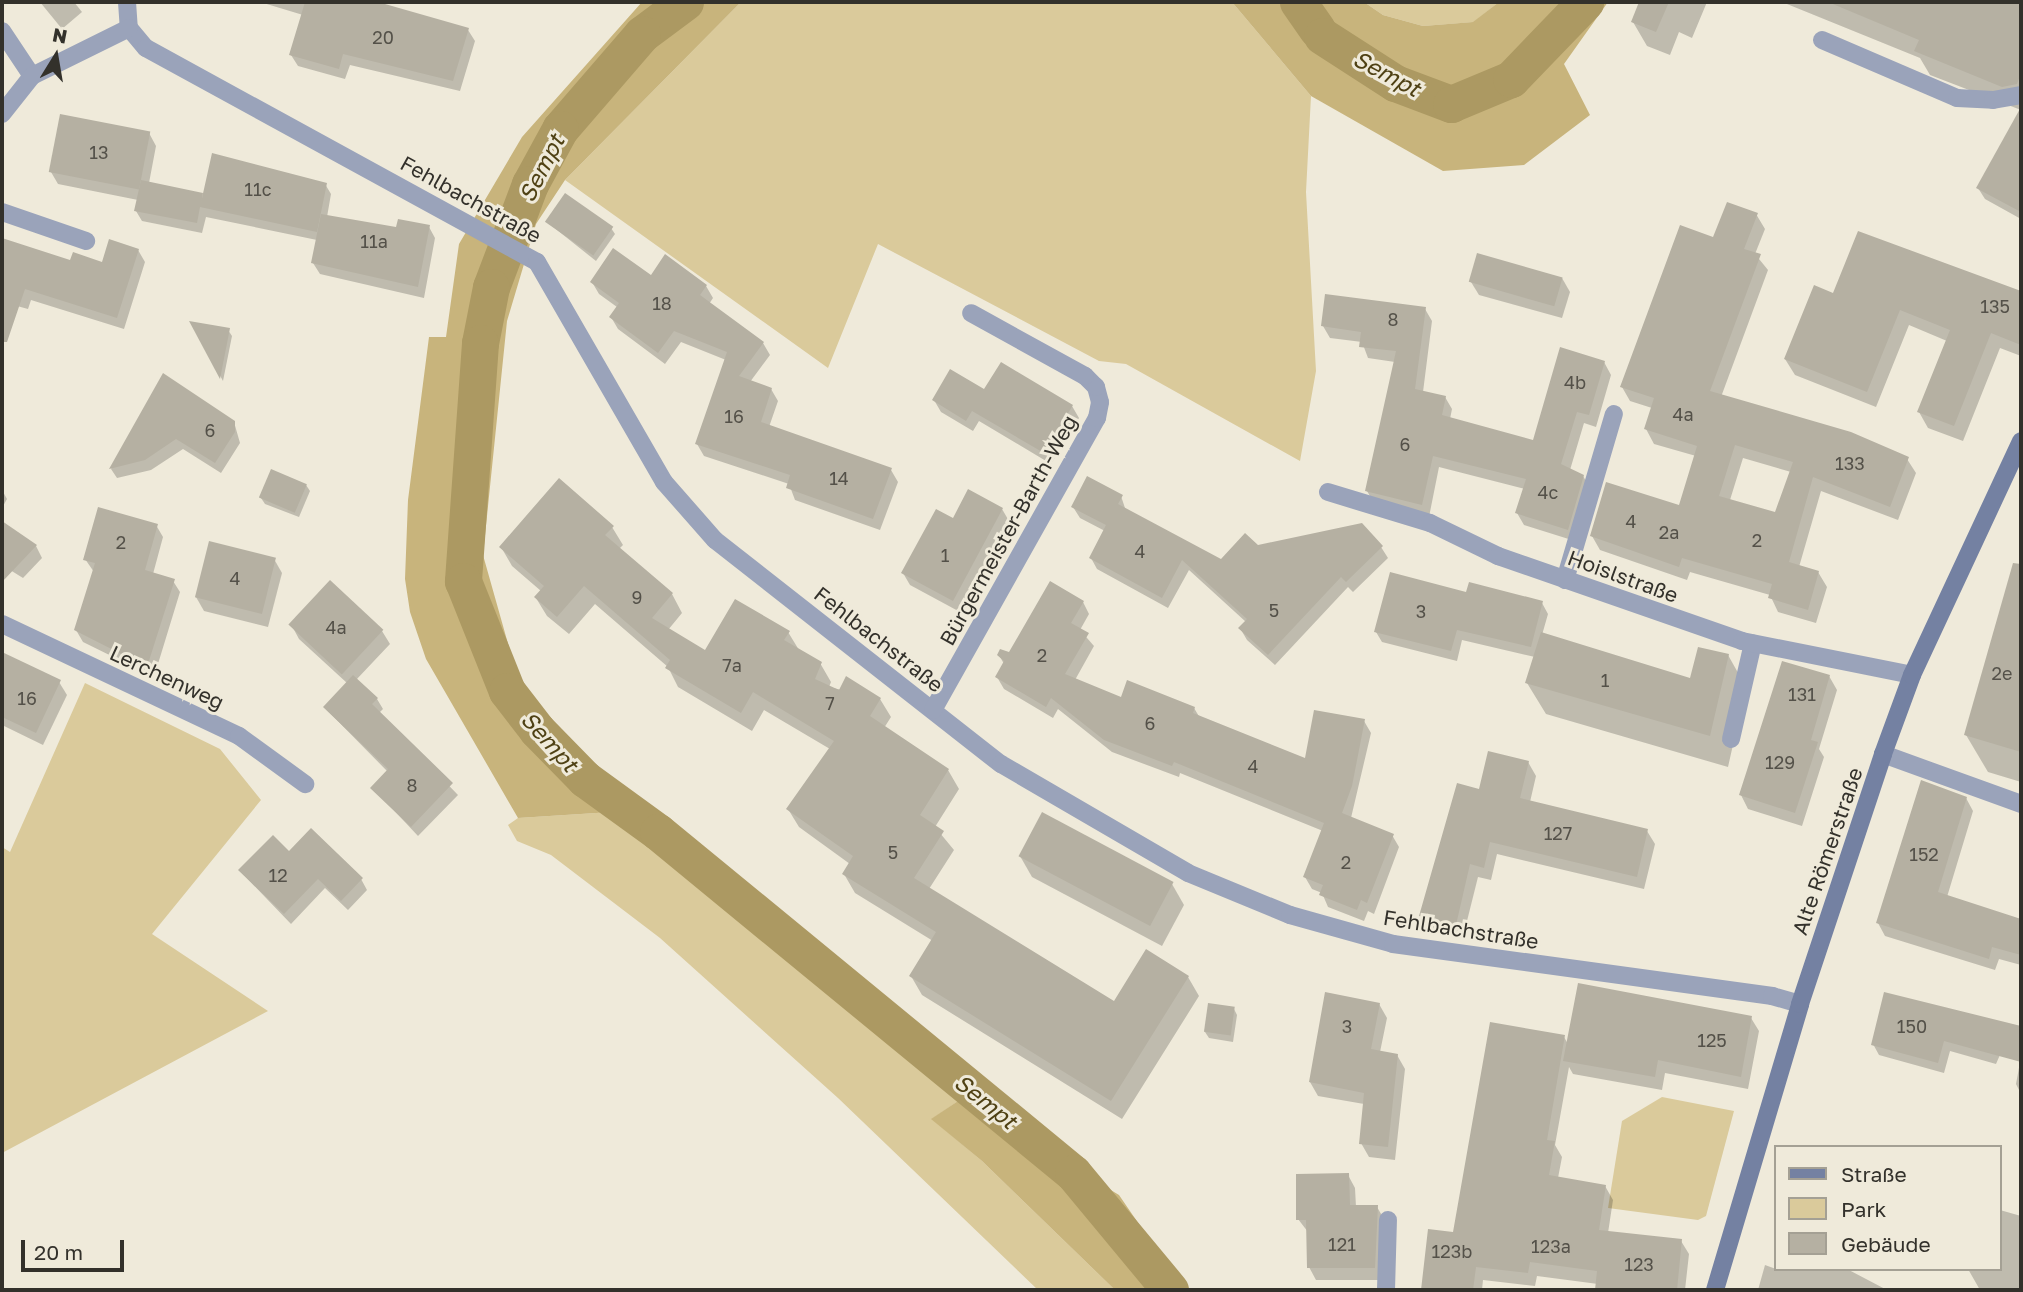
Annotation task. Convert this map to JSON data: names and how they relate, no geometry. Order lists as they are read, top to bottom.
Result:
{
  "streets": {
    "main road": ["Alte Römerstraße"],
    "street": [
      "Fehlbachstraße",
      "Bürgermeister-Barth-Weg",
      "Hoislstraße",
      "Lerchenweg"
    ]
  },
  "crossings": [
    ["Fehlbachstraße", "Bürgermeister-Barth-Weg"],
    ["Fehlbachstraße", "Alte Römerstraße"],
    ["Hoislstraße", "Alte Römerstraße"]
  ],
  "water": ["Sempt"],
  "house_numbers": [
    "20",
    "13",
    "11c",
    "11a",
    "18",
    "135",
    "8",
    "4b",
    "4a",
    "16",
    "6",
    "6",
    "133",
    "14",
    "4c",
    "4",
    "2a",
    "2",
    "2",
    "4",
    "1",
    "4",
    "9",
    "5",
    "3",
    "4a",
    "2",
    "7a",
    "2e",
    "1",
    "131",
    "16",
    "7",
    "6",
    "129",
    "4",
    "8",
    "127",
    "5",
    "152",
    "2",
    "12",
    "3",
    "150",
    "125",
    "121",
    "123a",
    "123b",
    "123"
  ],
  "legend": ["Straße", "Park", "Gebäude"],
  "scale_bar": "20 m",
  "north": "top"
}
